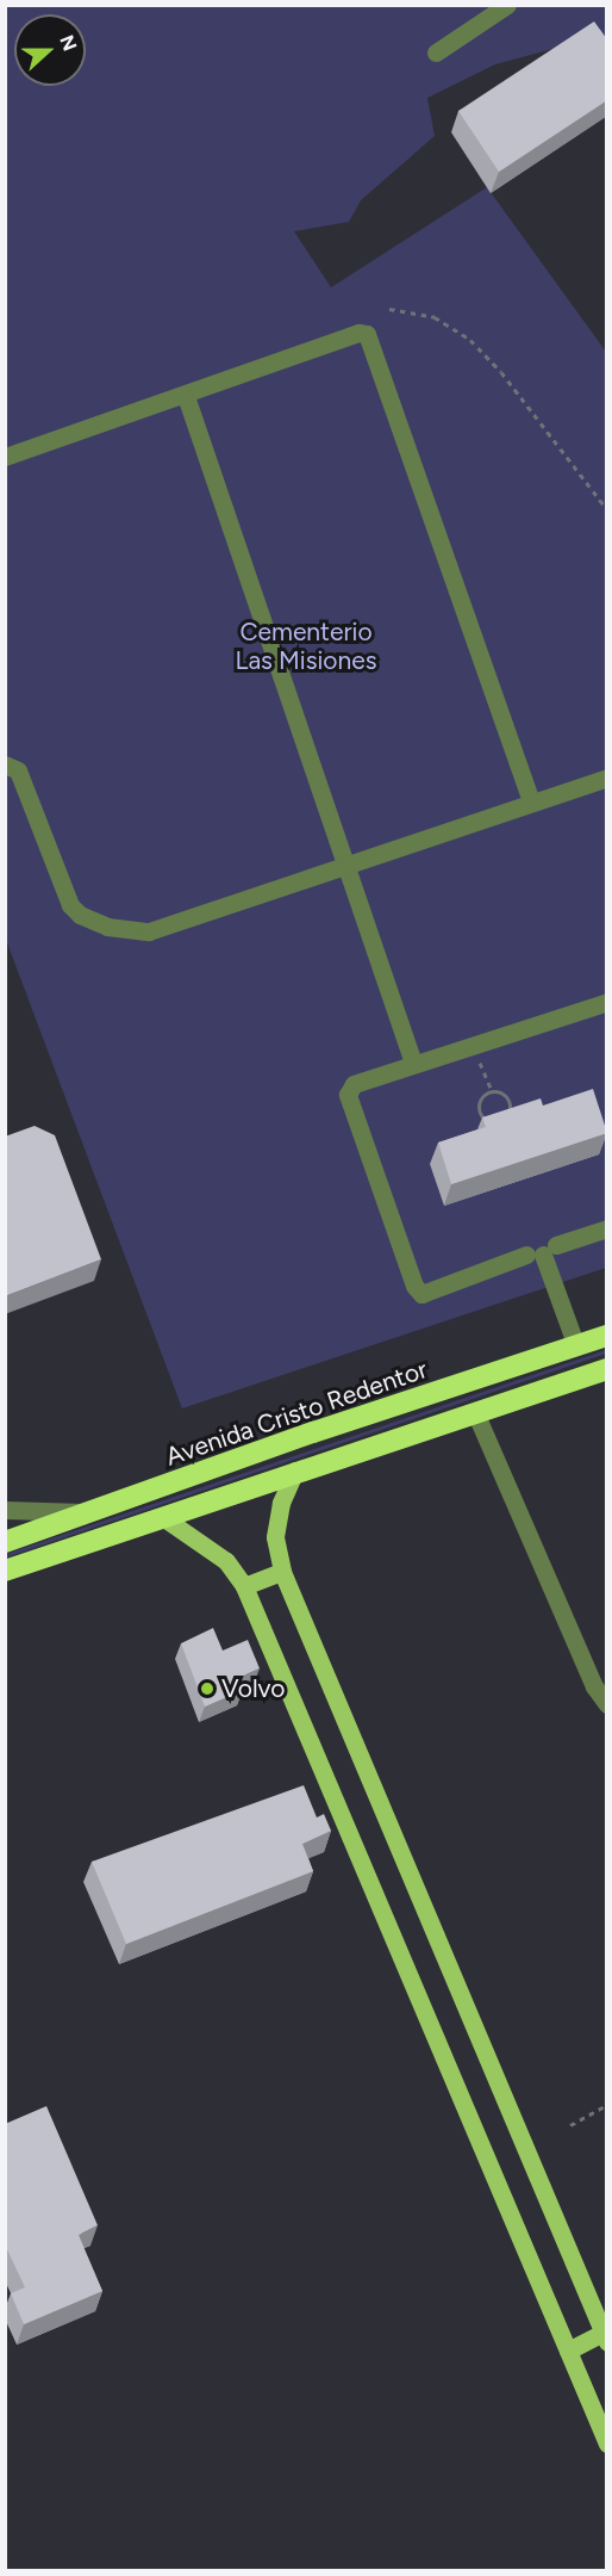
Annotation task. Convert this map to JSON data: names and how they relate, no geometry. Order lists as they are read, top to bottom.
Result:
{
  "streets": {
    "highway": ["Avenida Cristo Redentor"]
  },
  "parks": ["Cementerio Las Misiones"],
  "places": ["Volvo"],
  "north": "right"
}
